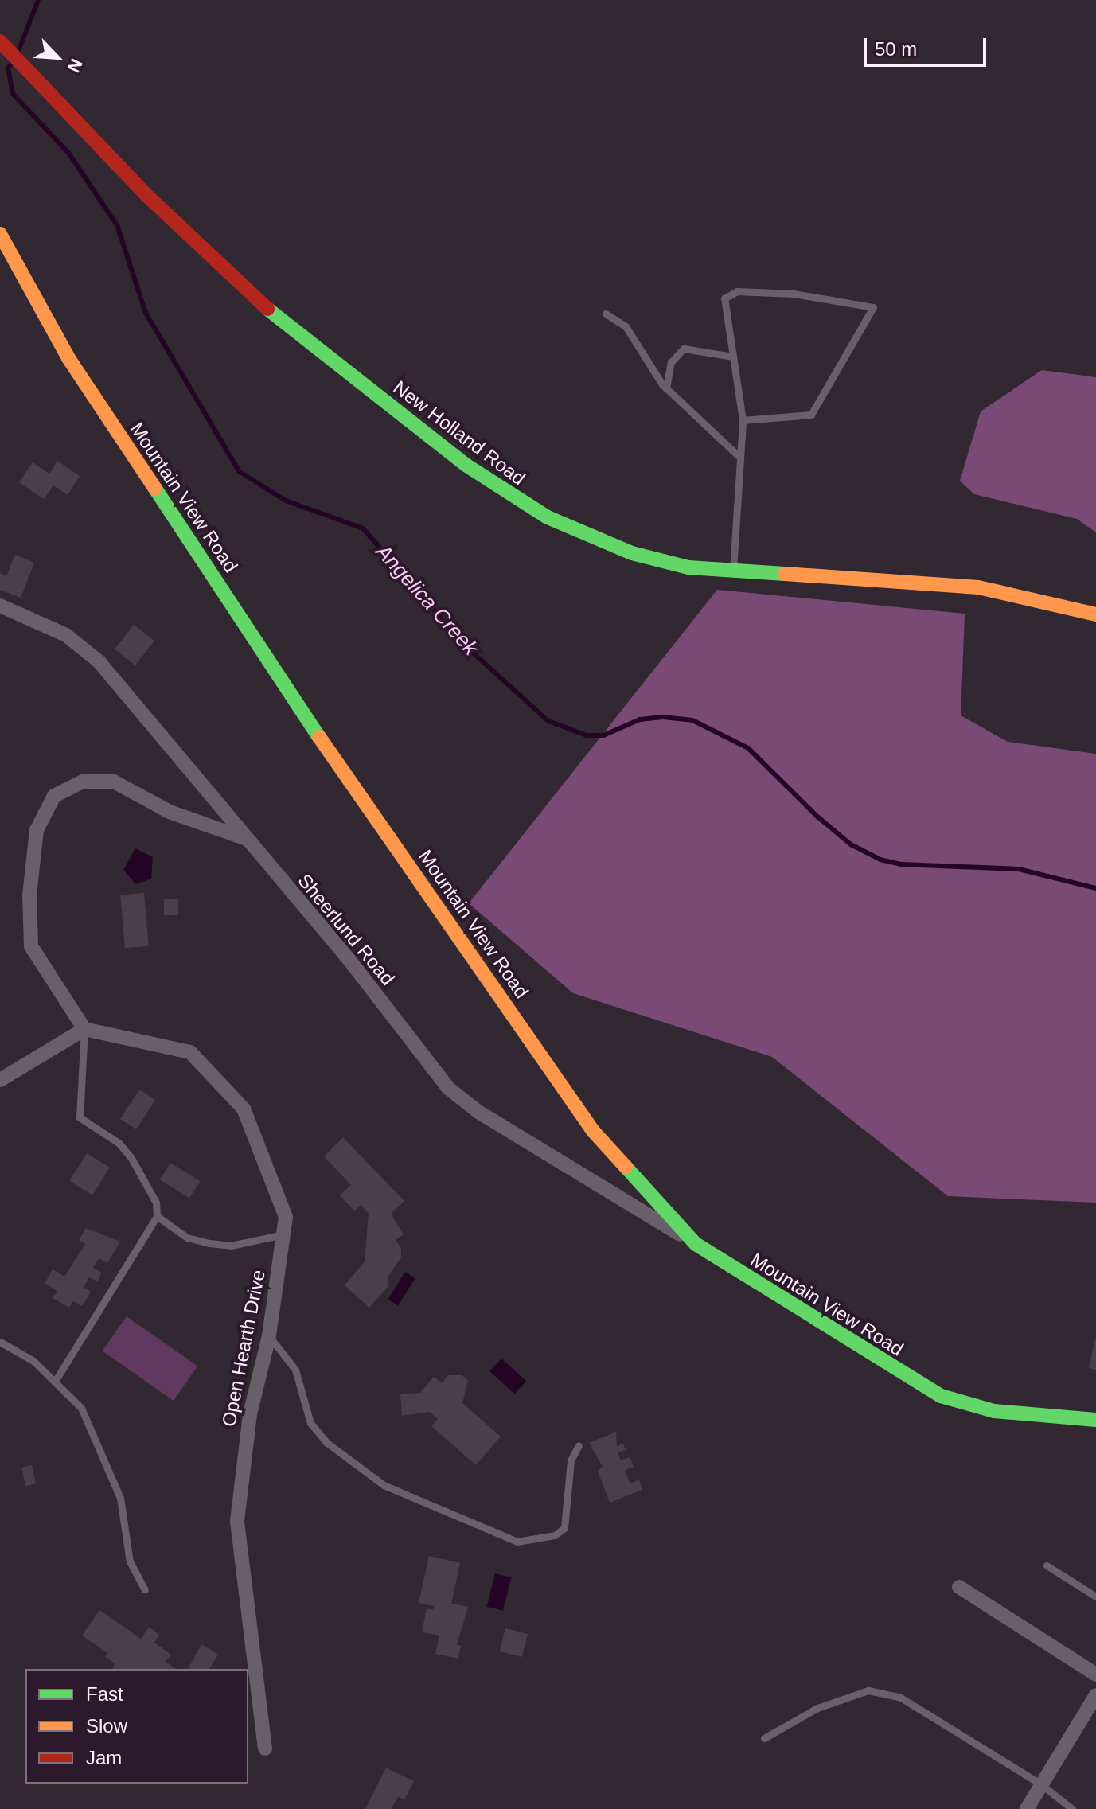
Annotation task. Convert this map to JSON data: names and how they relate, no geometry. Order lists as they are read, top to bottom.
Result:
{
  "streets": {
    "street": [
      "New Holland Road",
      "Mountain View Road",
      "Sheerlund Road",
      "Open Hearth Drive"
    ]
  },
  "crossings": [
    ["Mountain View Road", "Sheerlund Road"]
  ],
  "water": ["Angelica Creek"],
  "legend": ["Fast", "Slow", "Jam"],
  "scale_bar": "50 m",
  "north": "bottom right"
}
